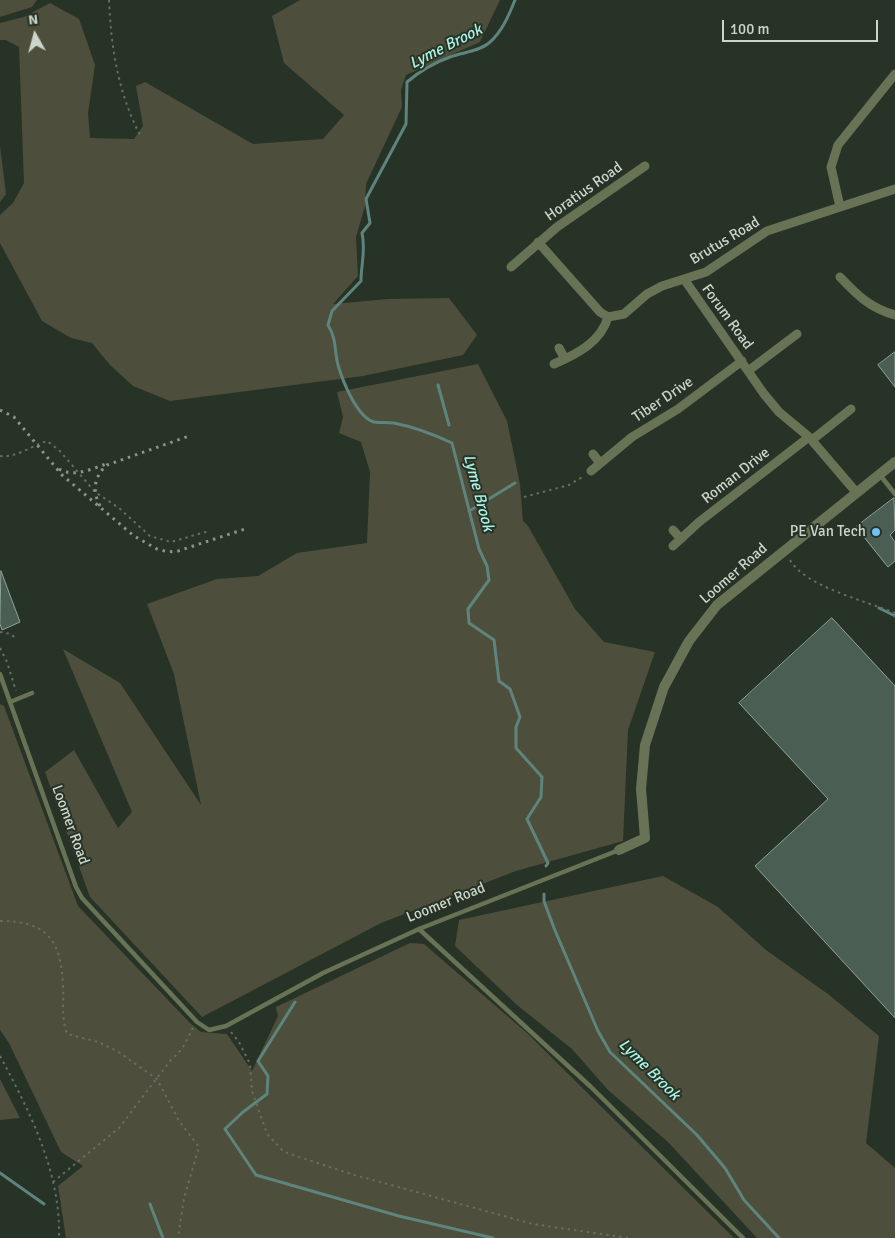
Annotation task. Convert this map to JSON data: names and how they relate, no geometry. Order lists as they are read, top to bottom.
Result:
{
  "streets": {
    "street": [
      "Horatius Road",
      "Brutus Road",
      "Forum Road",
      "Tiber Drive",
      "Roman Drive",
      "Loomer Road"
    ]
  },
  "crossings": [
    ["Horatius Road", "Brutus Road"],
    ["Brutus Road", "Forum Road"],
    ["Forum Road", "Tiber Drive"],
    ["Forum Road", "Roman Drive"],
    ["Forum Road", "Loomer Road"]
  ],
  "water": ["Lyme Brook"],
  "places": ["PE Van Tech"],
  "scale_bar": "100 m",
  "north": "top"
}
